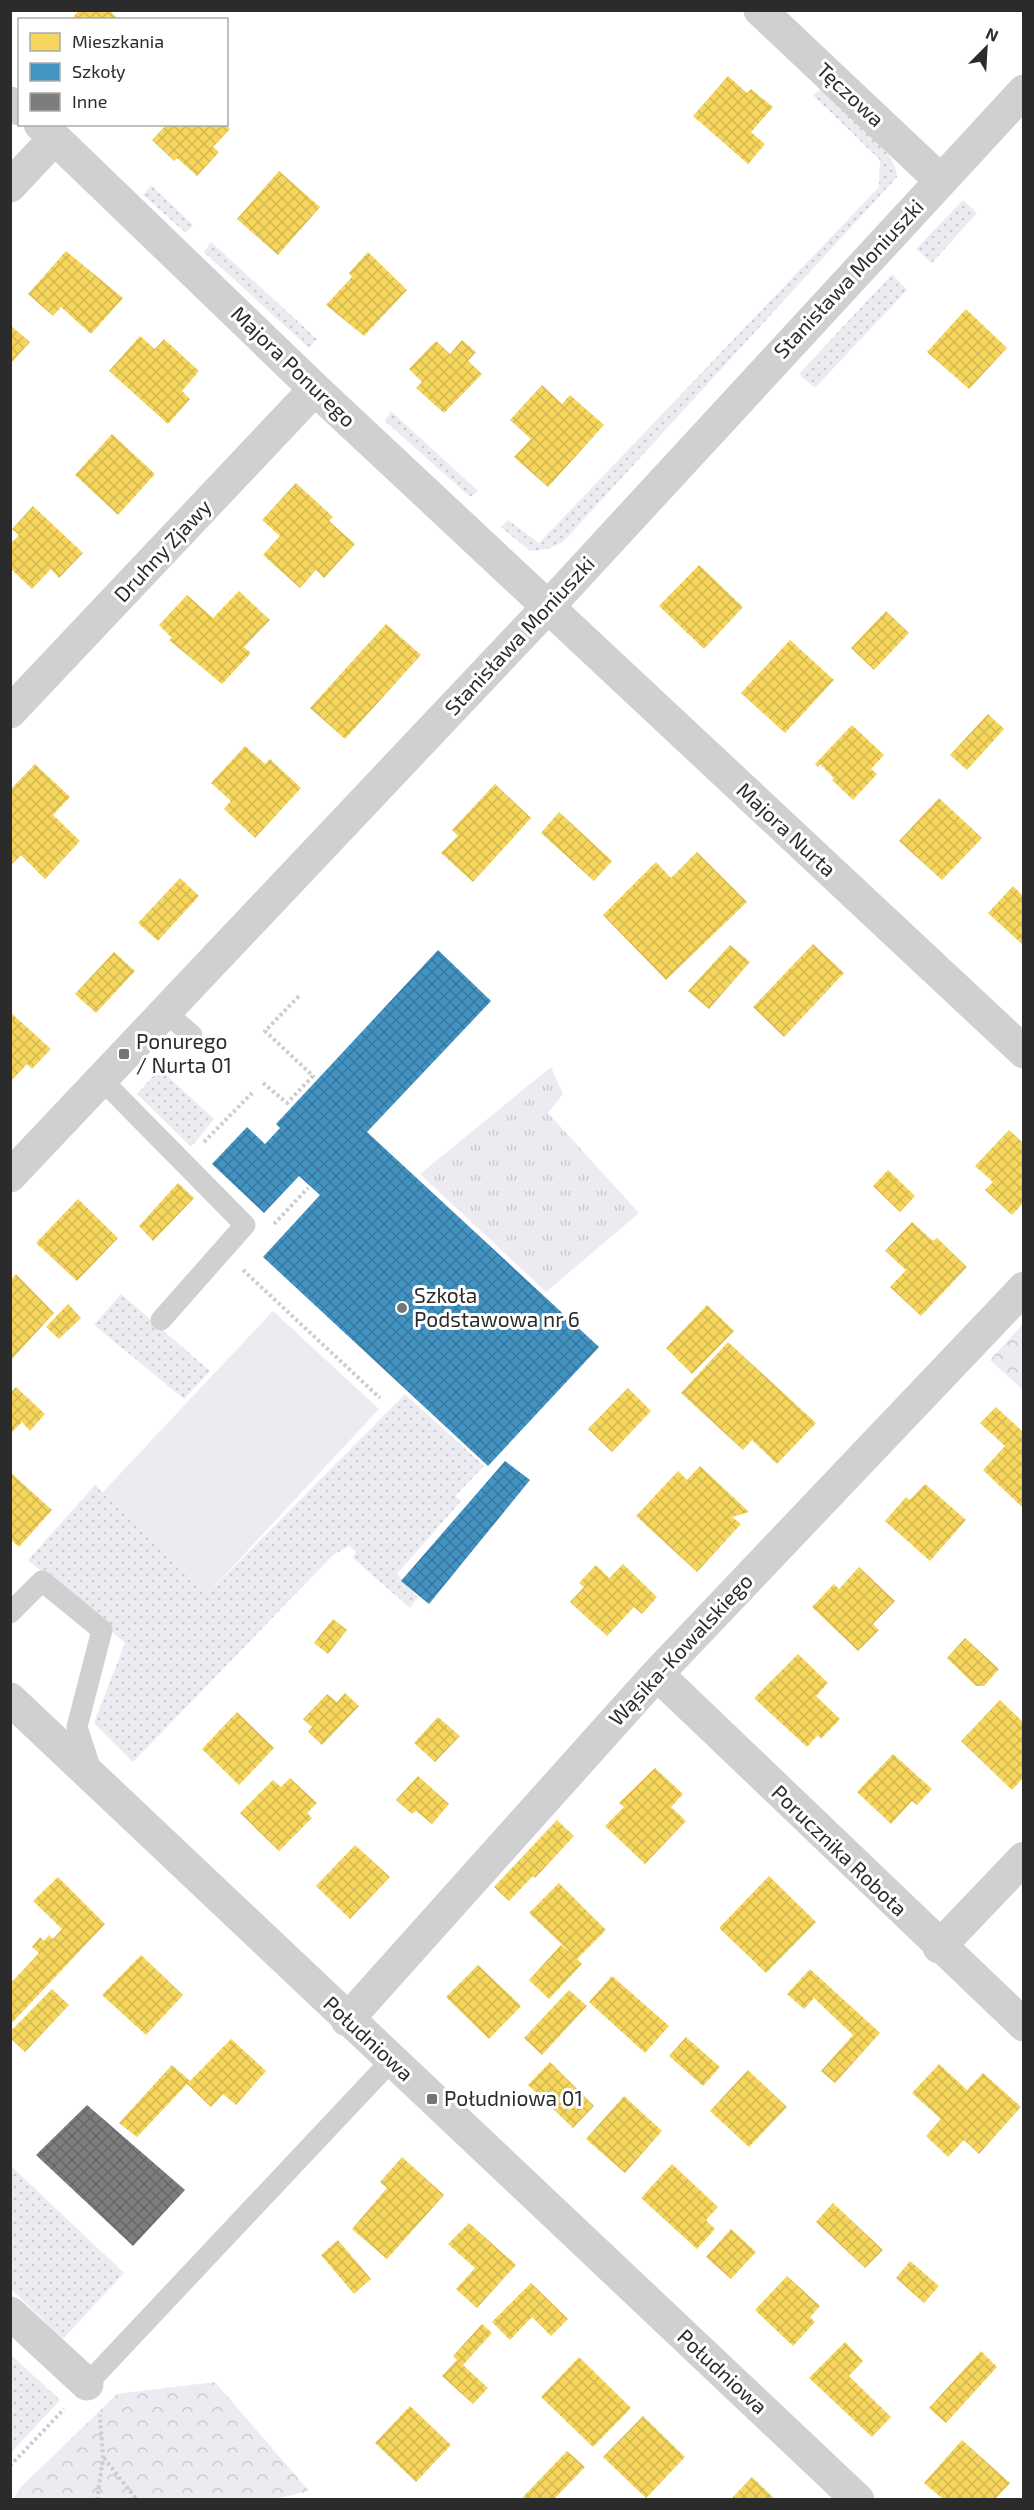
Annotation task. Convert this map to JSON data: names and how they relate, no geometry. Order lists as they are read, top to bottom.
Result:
{
  "streets": {
    "street": [
      "Tęczowa",
      "Stanisława Moniuszki",
      "Majora Ponurego",
      "Druhny Zjawy",
      "Majora Nurta",
      "Wąsika-Kowalskiego",
      "Porucznika Robota",
      "Południowa"
    ]
  },
  "crossings": [
    ["Tęczowa", "Stanisława Moniuszki"],
    ["Stanisława Moniuszki", "Majora Ponurego"],
    ["Stanisława Moniuszki", "Majora Nurta"],
    ["Majora Ponurego", "Druhny Zjawy"],
    ["Majora Ponurego", "Majora Nurta"],
    ["Wąsika-Kowalskiego", "Porucznika Robota"],
    ["Wąsika-Kowalskiego", "Południowa"]
  ],
  "places": {
    "transit": ["Ponurego / Nurta 01", "Południowa 01"],
    "other": ["Szkoła Podstawowa nr 6"]
  },
  "legend": ["Mieszkania", "Szkoły", "Inne"],
  "north": "top right"
}
